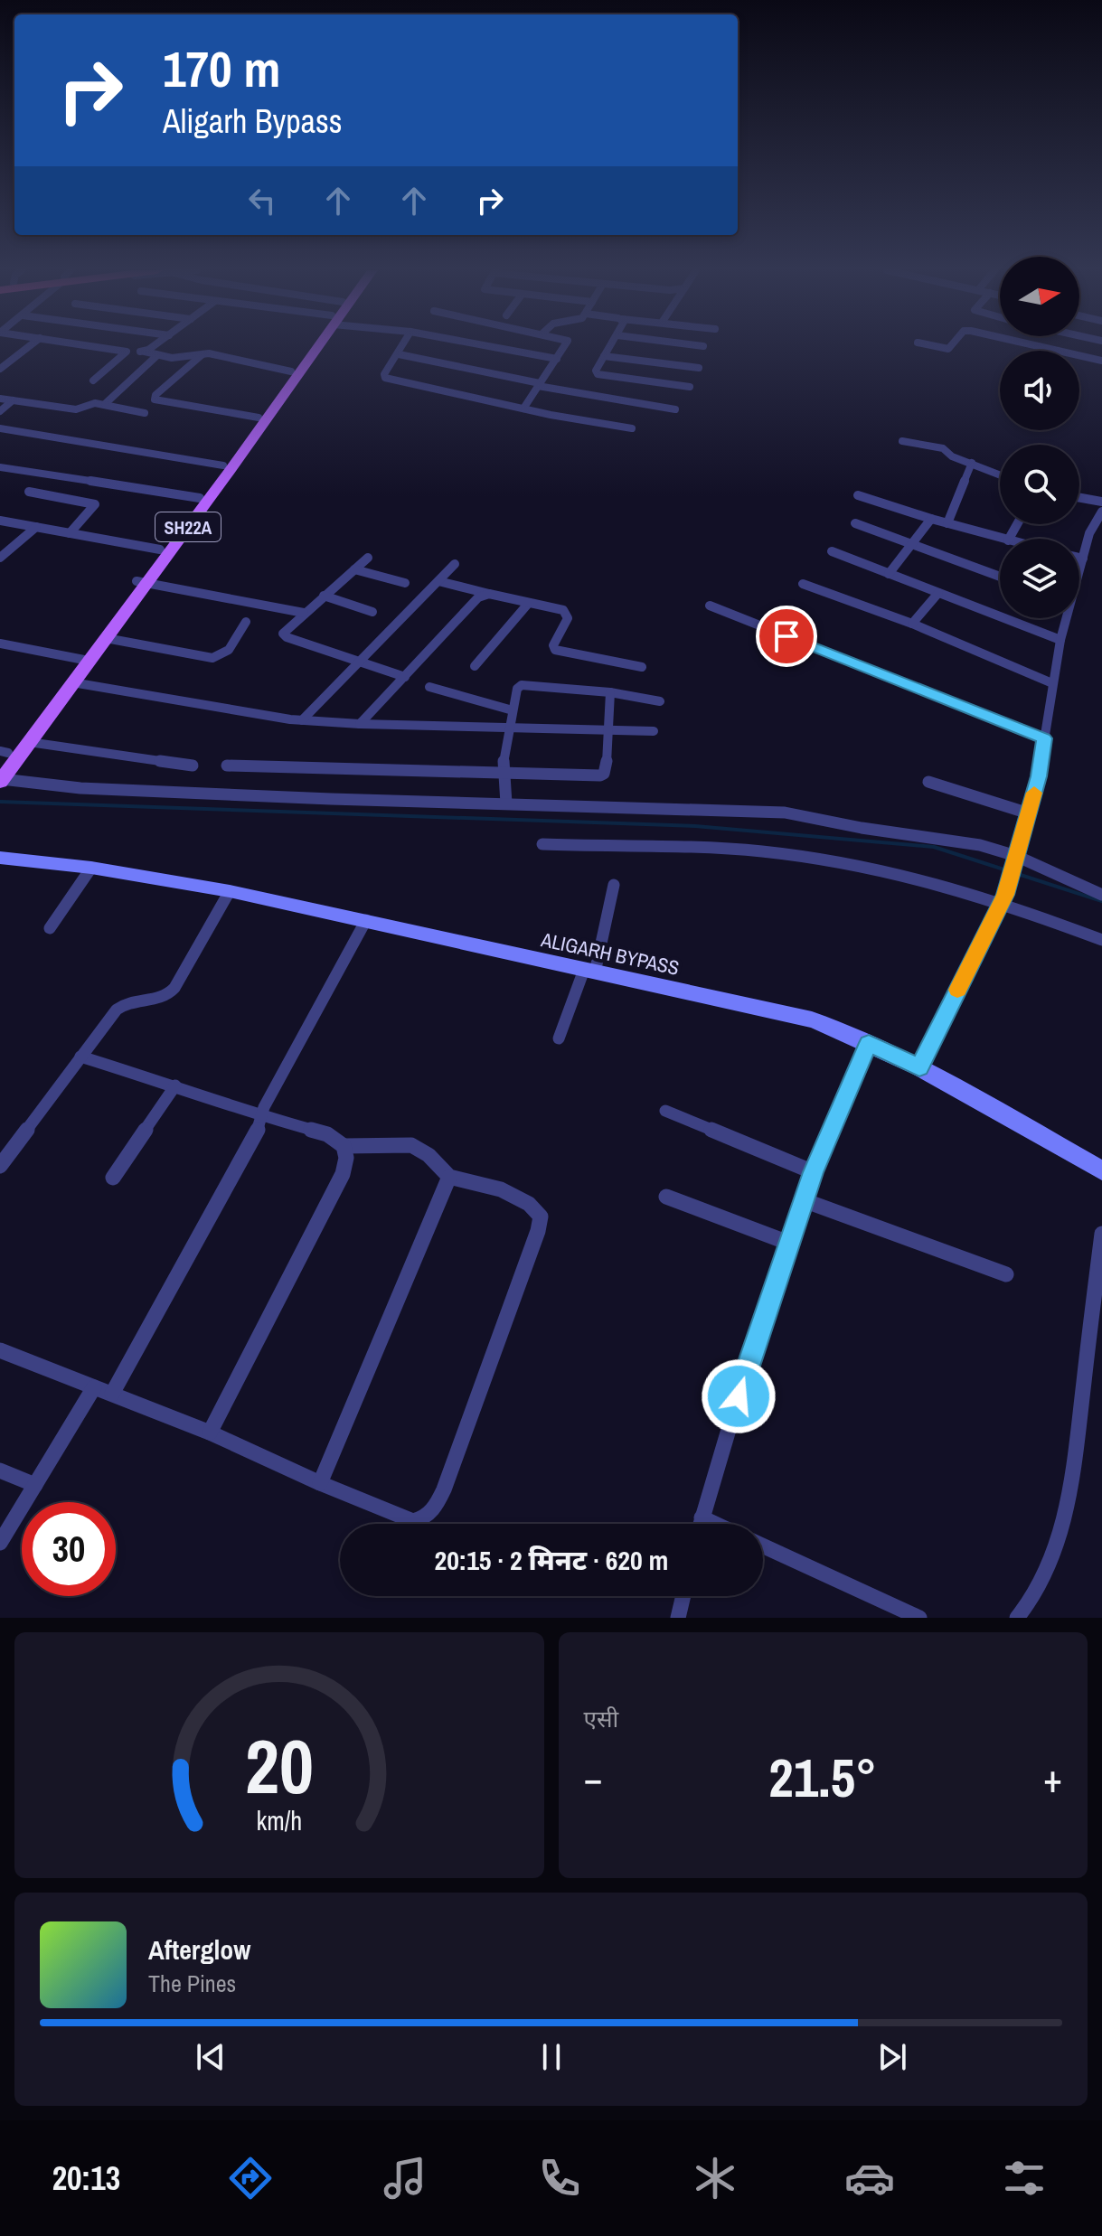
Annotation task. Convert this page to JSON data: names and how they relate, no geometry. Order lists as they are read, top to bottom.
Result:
{
  "streets": {
    "main road": ["SH22A", "ALIGARH BYPASS"]
  },
  "north": "right",
  "page": {
    "turn": ["170 m", "Aligarh Bypass"],
    "limit": "30",
    "trip": "20:15 · 2 मिनट · 620 m",
    "tile": "एसी",
    "heat": ["−", "21.5°", "+"],
    "song": ["Afterglow", "The Pines"],
    "tabs": "20:13",
    "gauge": ["20", "km/h"]
  }
}
